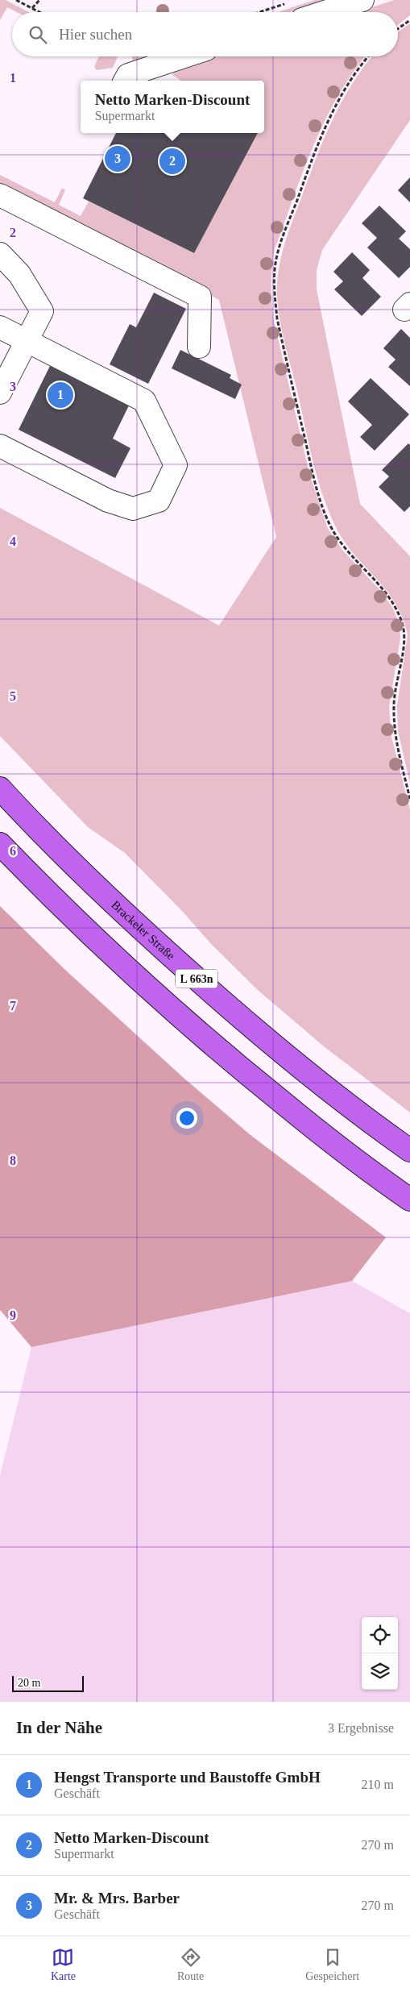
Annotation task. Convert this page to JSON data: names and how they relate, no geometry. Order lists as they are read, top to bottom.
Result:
{
  "streets": {
    "highway": ["Brackeler Straße", "L 663n"]
  },
  "scale_bar": "20 m",
  "page": {
    "search": "Hier suchen",
    "popup": ["Netto Marken-Discount", "Supermarkt"],
    "pins": ["3", "2", "1"],
    "scale": "20 m",
    "heading": ["In der Nähe", "3 Ergebnisse"],
    "list": [
      {
        "mark": "1",
        "name": "Hengst Transporte und Baustoffe GmbH",
        "note": "Geschäft",
        "value": "210 m"
      },
      {
        "mark": "2",
        "name": "Netto Marken-Discount",
        "note": "Supermarkt",
        "value": "270 m"
      },
      {
        "mark": "3",
        "name": "Mr. & Mrs. Barber",
        "note": "Geschäft",
        "value": "270 m"
      }
    ],
    "nav": ["Karte", "Route", "Gespeichert"]
  },
  "grid": {
    "rows": [
      "1",
      "2",
      "3",
      "4",
      "5",
      "6",
      "7",
      "8",
      "9"
    ]
  }
}
